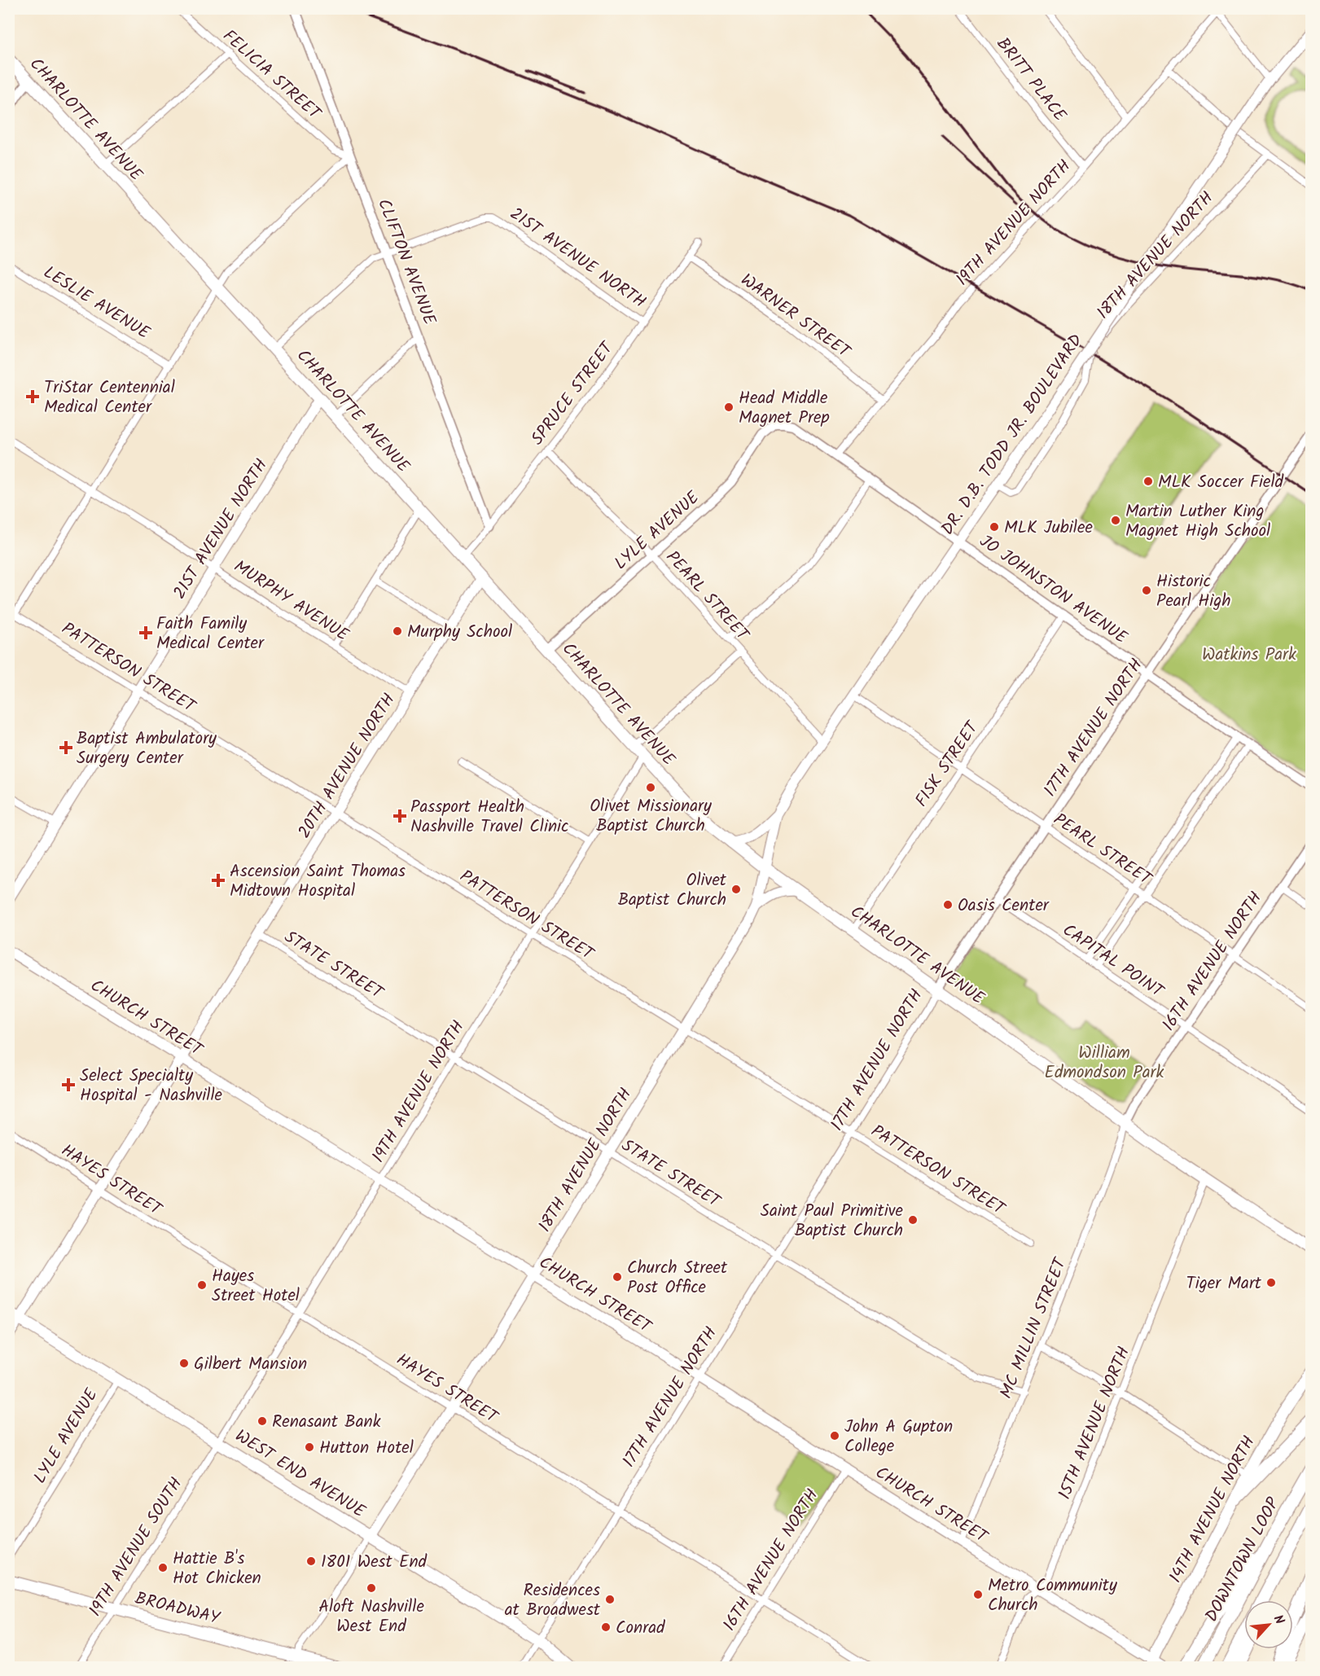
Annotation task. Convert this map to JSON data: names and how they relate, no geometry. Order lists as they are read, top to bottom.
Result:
{
  "streets": {
    "highway": ["DOWNTOWN LOOP"],
    "main road": [
      "CHARLOTTE AVENUE",
      "18TH AVENUE NORTH",
      "21ST AVENUE NORTH",
      "DR. D.B. TODD JR. BOULEVARD",
      "20TH AVENUE NORTH",
      "CHURCH STREET",
      "WEST END AVENUE",
      "14TH AVENUE NORTH",
      "BROADWAY"
    ],
    "street": [
      "FELICIA STREET",
      "BRITT PLACE",
      "19TH AVENUE NORTH",
      "CLIFTON AVENUE",
      "LESLIE AVENUE",
      "WARNER STREET",
      "SPRUCE STREET",
      "LYLE AVENUE",
      "JO JOHNSTON AVENUE",
      "PEARL STREET",
      "MURPHY AVENUE",
      "PATTERSON STREET",
      "17TH AVENUE NORTH",
      "FISK STREET",
      "CAPITAL POINT",
      "16TH AVENUE NORTH",
      "STATE STREET",
      "HAYES STREET",
      "MC MILLIN STREET",
      "15TH AVENUE NORTH",
      "19TH AVENUE SOUTH"
    ]
  },
  "crossings": [
    ["FELICIA STREET", "CLIFTON AVENUE"],
    ["BRITT PLACE", "19TH AVENUE NORTH"],
    ["CHARLOTTE AVENUE", "19TH AVENUE NORTH"],
    ["CHARLOTTE AVENUE", "18TH AVENUE NORTH"],
    ["CHARLOTTE AVENUE", "21ST AVENUE NORTH"],
    ["CHARLOTTE AVENUE", "SPRUCE STREET"],
    ["CHARLOTTE AVENUE", "DR. D.B. TODD JR. BOULEVARD"],
    ["CHARLOTTE AVENUE", "LYLE AVENUE"],
    ["CHARLOTTE AVENUE", "17TH AVENUE NORTH"],
    ["CHARLOTTE AVENUE", "FISK STREET"],
    ["CHARLOTTE AVENUE", "20TH AVENUE NORTH"],
    ["CHARLOTTE AVENUE", "16TH AVENUE NORTH"],
    ["CHARLOTTE AVENUE", "MC MILLIN STREET"],
    ["CHARLOTTE AVENUE", "15TH AVENUE NORTH"],
    ["19TH AVENUE NORTH", "WARNER STREET"],
    ["19TH AVENUE NORTH", "JO JOHNSTON AVENUE"],
    ["19TH AVENUE NORTH", "PATTERSON STREET"],
    ["19TH AVENUE NORTH", "STATE STREET"],
    ["19TH AVENUE NORTH", "CHURCH STREET"],
    ["19TH AVENUE NORTH", "HAYES STREET"],
    ["19TH AVENUE NORTH", "WEST END AVENUE"],
    ["19TH AVENUE NORTH", "19TH AVENUE SOUTH"],
    ["18TH AVENUE NORTH", "DR. D.B. TODD JR. BOULEVARD"],
    ["18TH AVENUE NORTH", "PATTERSON STREET"],
    ["18TH AVENUE NORTH", "STATE STREET"],
    ["18TH AVENUE NORTH", "CHURCH STREET"],
    ["18TH AVENUE NORTH", "HAYES STREET"],
    ["18TH AVENUE NORTH", "WEST END AVENUE"],
    ["21ST AVENUE NORTH", "CLIFTON AVENUE"],
    ["21ST AVENUE NORTH", "SPRUCE STREET"],
    ["21ST AVENUE NORTH", "MURPHY AVENUE"],
    ["21ST AVENUE NORTH", "PATTERSON STREET"],
    ["CLIFTON AVENUE", "SPRUCE STREET"],
    ["WARNER STREET", "SPRUCE STREET"],
    ["SPRUCE STREET", "PEARL STREET"],
    ["DR. D.B. TODD JR. BOULEVARD", "JO JOHNSTON AVENUE"],
    ["DR. D.B. TODD JR. BOULEVARD", "PEARL STREET"],
    ["LYLE AVENUE", "JO JOHNSTON AVENUE"],
    ["LYLE AVENUE", "PEARL STREET"],
    ["LYLE AVENUE", "WEST END AVENUE"],
    ["JO JOHNSTON AVENUE", "17TH AVENUE NORTH"],
    ["JO JOHNSTON AVENUE", "FISK STREET"],
    ["PEARL STREET", "17TH AVENUE NORTH"],
    ["PEARL STREET", "FISK STREET"],
    ["PEARL STREET", "16TH AVENUE NORTH"],
    ["MURPHY AVENUE", "20TH AVENUE NORTH"],
    ["PATTERSON STREET", "17TH AVENUE NORTH"],
    ["PATTERSON STREET", "20TH AVENUE NORTH"],
    ["17TH AVENUE NORTH", "CAPITAL POINT"],
    ["17TH AVENUE NORTH", "STATE STREET"],
    ["17TH AVENUE NORTH", "CHURCH STREET"],
    ["17TH AVENUE NORTH", "HAYES STREET"],
    ["17TH AVENUE NORTH", "WEST END AVENUE"],
    ["20TH AVENUE NORTH", "STATE STREET"],
    ["20TH AVENUE NORTH", "CHURCH STREET"],
    ["20TH AVENUE NORTH", "HAYES STREET"],
    ["20TH AVENUE NORTH", "WEST END AVENUE"],
    ["CAPITAL POINT", "16TH AVENUE NORTH"],
    ["16TH AVENUE NORTH", "CHURCH STREET"],
    ["16TH AVENUE NORTH", "HAYES STREET"],
    ["16TH AVENUE NORTH", "MC MILLIN STREET"],
    ["STATE STREET", "MC MILLIN STREET"],
    ["CHURCH STREET", "MC MILLIN STREET"],
    ["CHURCH STREET", "15TH AVENUE NORTH"],
    ["CHURCH STREET", "14TH AVENUE NORTH"],
    ["WEST END AVENUE", "19TH AVENUE SOUTH"],
    ["19TH AVENUE SOUTH", "BROADWAY"]
  ],
  "parks": ["Watkins Park", "William Edmondson Park"],
  "places": {
    "health": [
      "TriStar Centennial Medical Center",
      "Faith Family Medical Center",
      "Baptist Ambulatory Surgery Center",
      "Passport Health Nashville Travel Clinic",
      "Ascension Saint Thomas Midtown Hospital",
      "Select Specialty Hospital - Nashville"
    ],
    "other": [
      "Head Middle Magnet Prep",
      "MLK Soccer Field",
      "Martin Luther King Magnet High School",
      "MLK Jubilee",
      "Historic Pearl High",
      "Murphy School",
      "Olivet Missionary Baptist Church",
      "Olivet Baptist Church",
      "Oasis Center",
      "Saint Paul Primitive Baptist Church",
      "Church Street Post Office",
      "Tiger Mart",
      "Hayes Street Hotel",
      "Gilbert Mansion",
      "Renasant Bank",
      "John A Gupton College",
      "Hutton Hotel",
      "1801 West End",
      "Hattie B's Hot Chicken",
      "Aloft Nashville West End",
      "Metro Community Church",
      "Residences at Broadwest",
      "Conrad"
    ]
  },
  "north": "top right"
}
